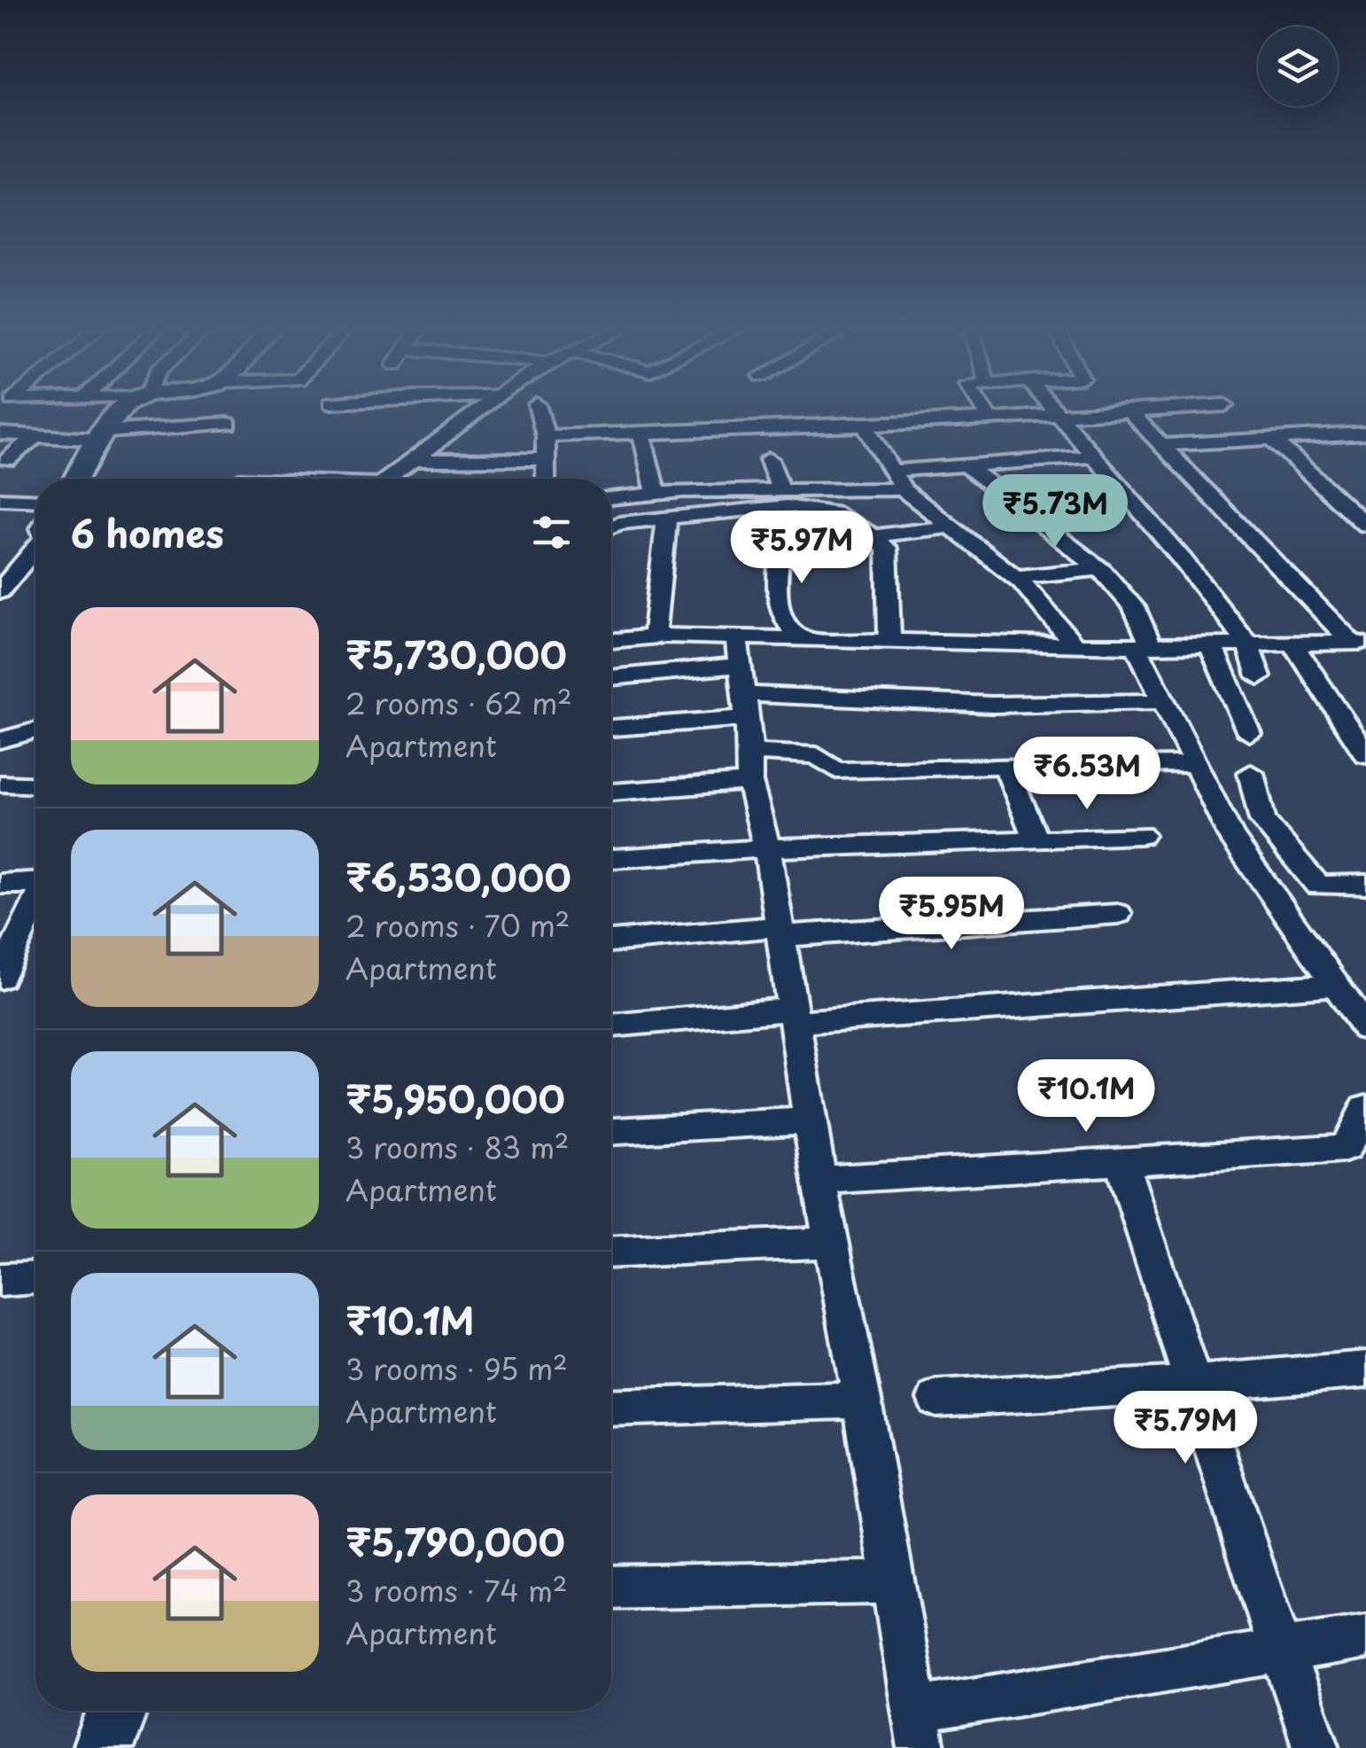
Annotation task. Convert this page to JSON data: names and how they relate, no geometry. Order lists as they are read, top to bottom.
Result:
{
  "page": {
    "price": [
      "₹5.73M",
      "₹5.97M",
      "₹6.53M",
      "₹5.95M",
      "₹10.1M",
      "₹5.79M"
    ],
    "heading": "6 homes",
    "list": [
      {
        "name": "₹5,730,000",
        "note": "2 rooms · 62 m² · Apartment"
      },
      {
        "name": "₹6,530,000",
        "note": "2 rooms · 70 m² · Apartment"
      },
      {
        "name": "₹5,950,000",
        "note": "3 rooms · 83 m² · Apartment"
      },
      {
        "name": "₹10.1M",
        "note": "3 rooms · 95 m² · Apartment"
      },
      {
        "name": "₹5,790,000",
        "note": "3 rooms · 74 m² · Apartment"
      }
    ]
  }
}
